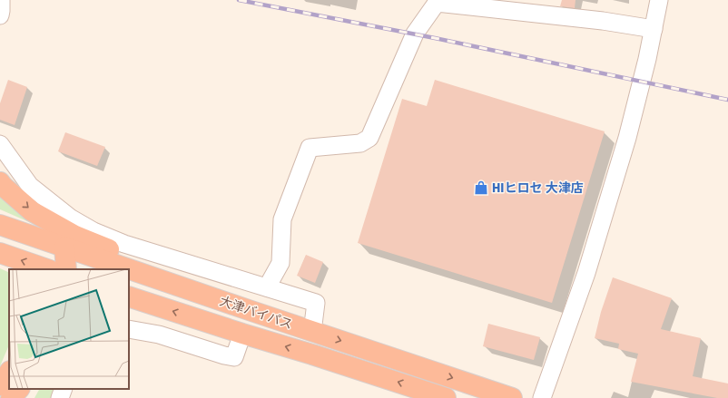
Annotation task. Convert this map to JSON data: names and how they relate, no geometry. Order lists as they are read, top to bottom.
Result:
{
  "streets": {
    "highway": ["大津バイパス"]
  },
  "places": {
    "shop": ["HIヒロセ 大津店"]
  }
}
